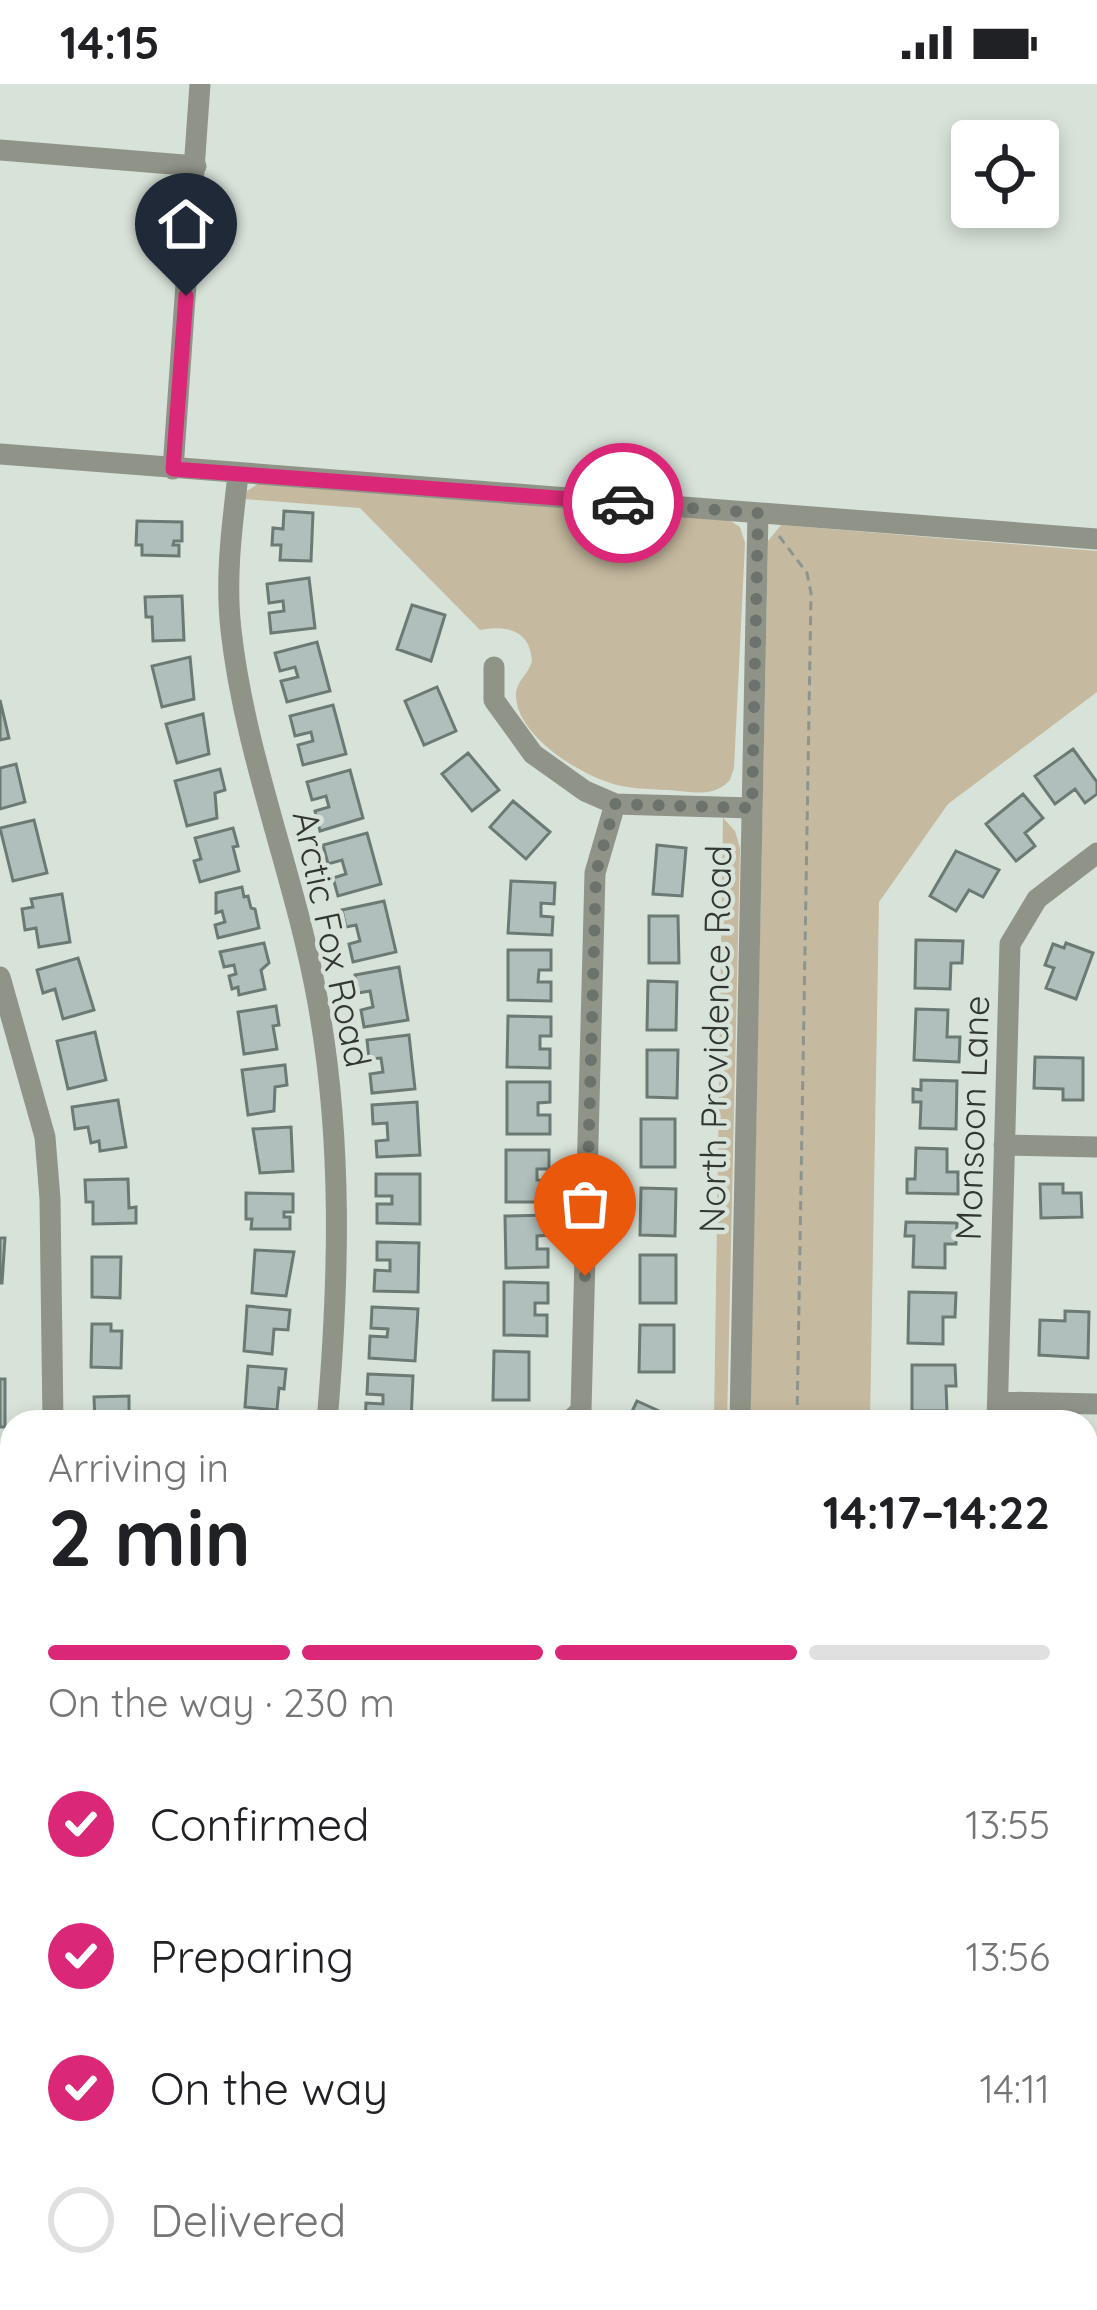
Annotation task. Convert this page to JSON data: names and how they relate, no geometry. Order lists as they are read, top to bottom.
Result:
{
  "streets": {
    "street": ["Arctic Fox Road", "North Providence Road", "Monsoon Lane"]
  },
  "page": {
    "status": "14:15",
    "heading": ["2 min", "Arriving in", "14:17–14:22"],
    "bar": "On the way · 230 m",
    "list": [
      ["Confirmed", "13:55"],
      ["Preparing", "13:56"],
      ["On the way", "14:11"],
      "Delivered"
    ]
  }
}
